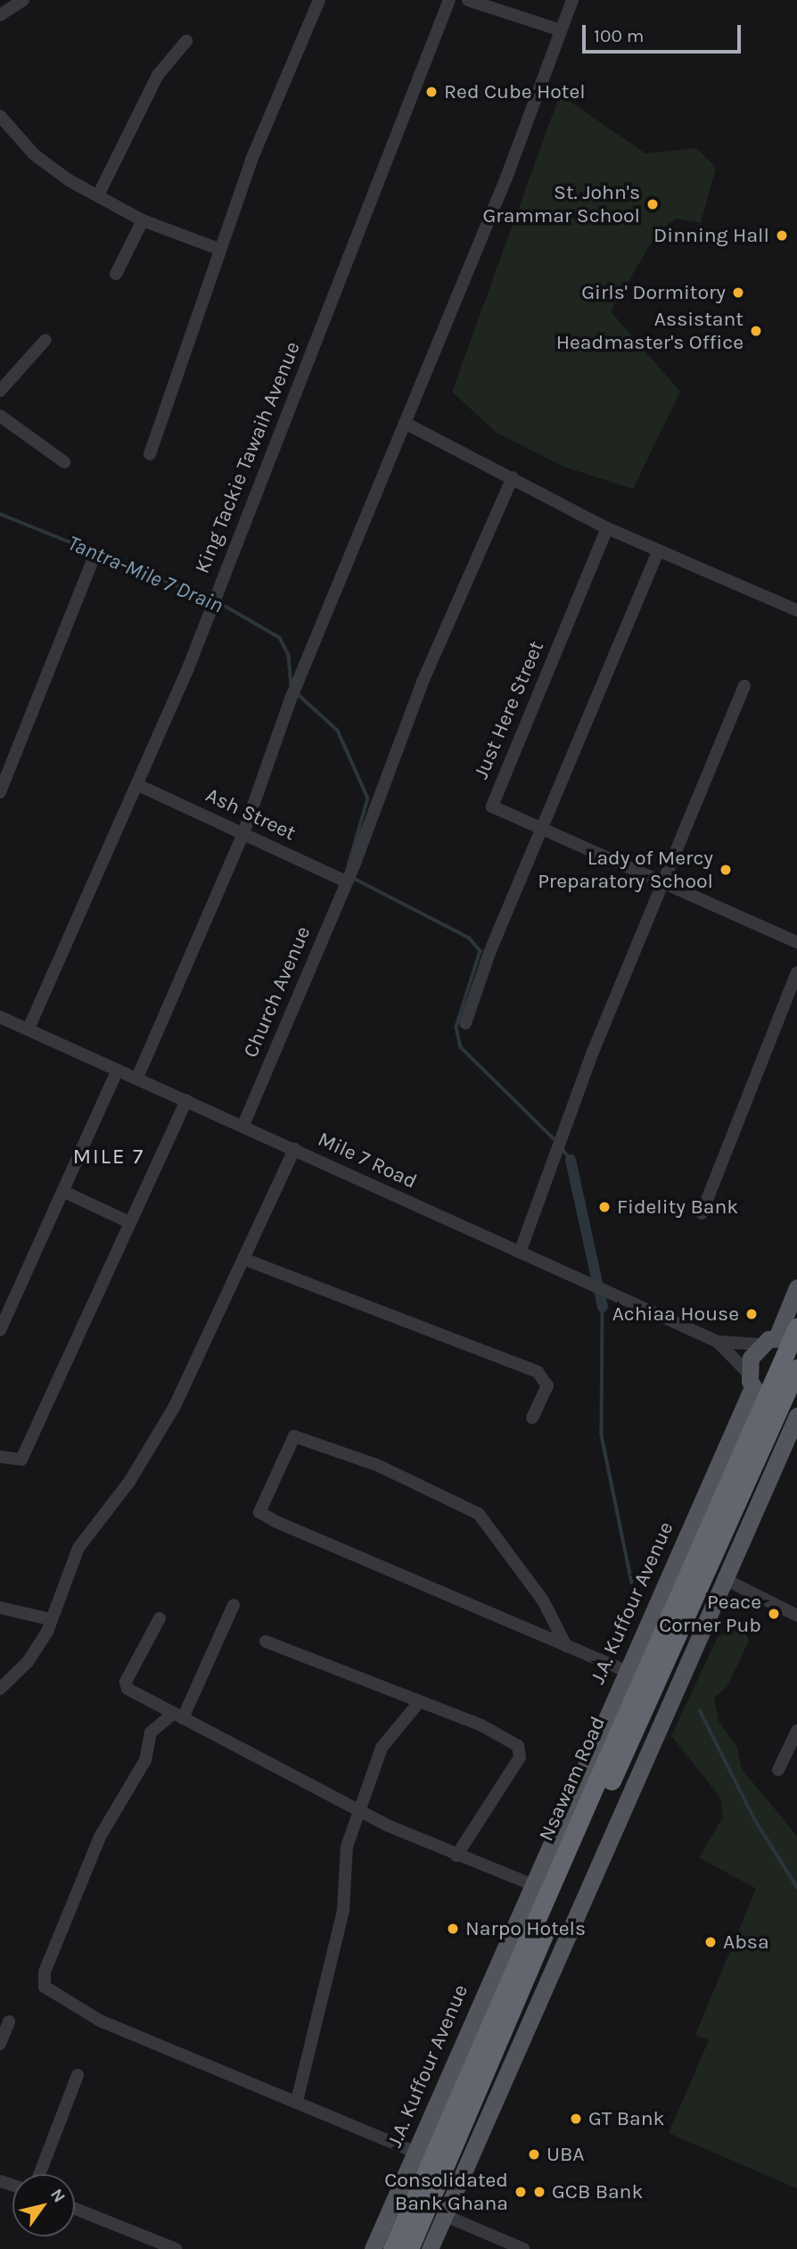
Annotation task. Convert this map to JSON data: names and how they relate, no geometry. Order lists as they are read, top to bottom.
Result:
{
  "streets": {
    "highway": ["Nsawam Road"],
    "main road": ["J.A. Kuffour Avenue"],
    "street": [
      "King Tackie Tawaih Avenue",
      "Just Here Street",
      "Ash Street",
      "Church Avenue",
      "Mile 7 Road"
    ]
  },
  "crossings": [
    ["King Tackie Tawaih Avenue", "Ash Street"],
    ["King Tackie Tawaih Avenue", "Mile 7 Road"],
    ["Ash Street", "Church Avenue"],
    ["Church Avenue", "Mile 7 Road"]
  ],
  "districts": ["MILE 7"],
  "water": ["Tantra-Mile 7 Drain"],
  "places": [
    "Red Cube Hotel",
    "St. John's Grammar School",
    "Dinning Hall",
    "Girls' Dormitory",
    "Assistant Headmaster's Office",
    "Lady of Mercy Preparatory School",
    "Fidelity Bank",
    "Achiaa House",
    "Peace Corner Pub",
    "Narpo Hotels",
    "Absa",
    "GT Bank",
    "UBA",
    "Consolidated Bank Ghana",
    "GCB Bank"
  ],
  "scale_bar": "100 m",
  "north": "top right"
}
